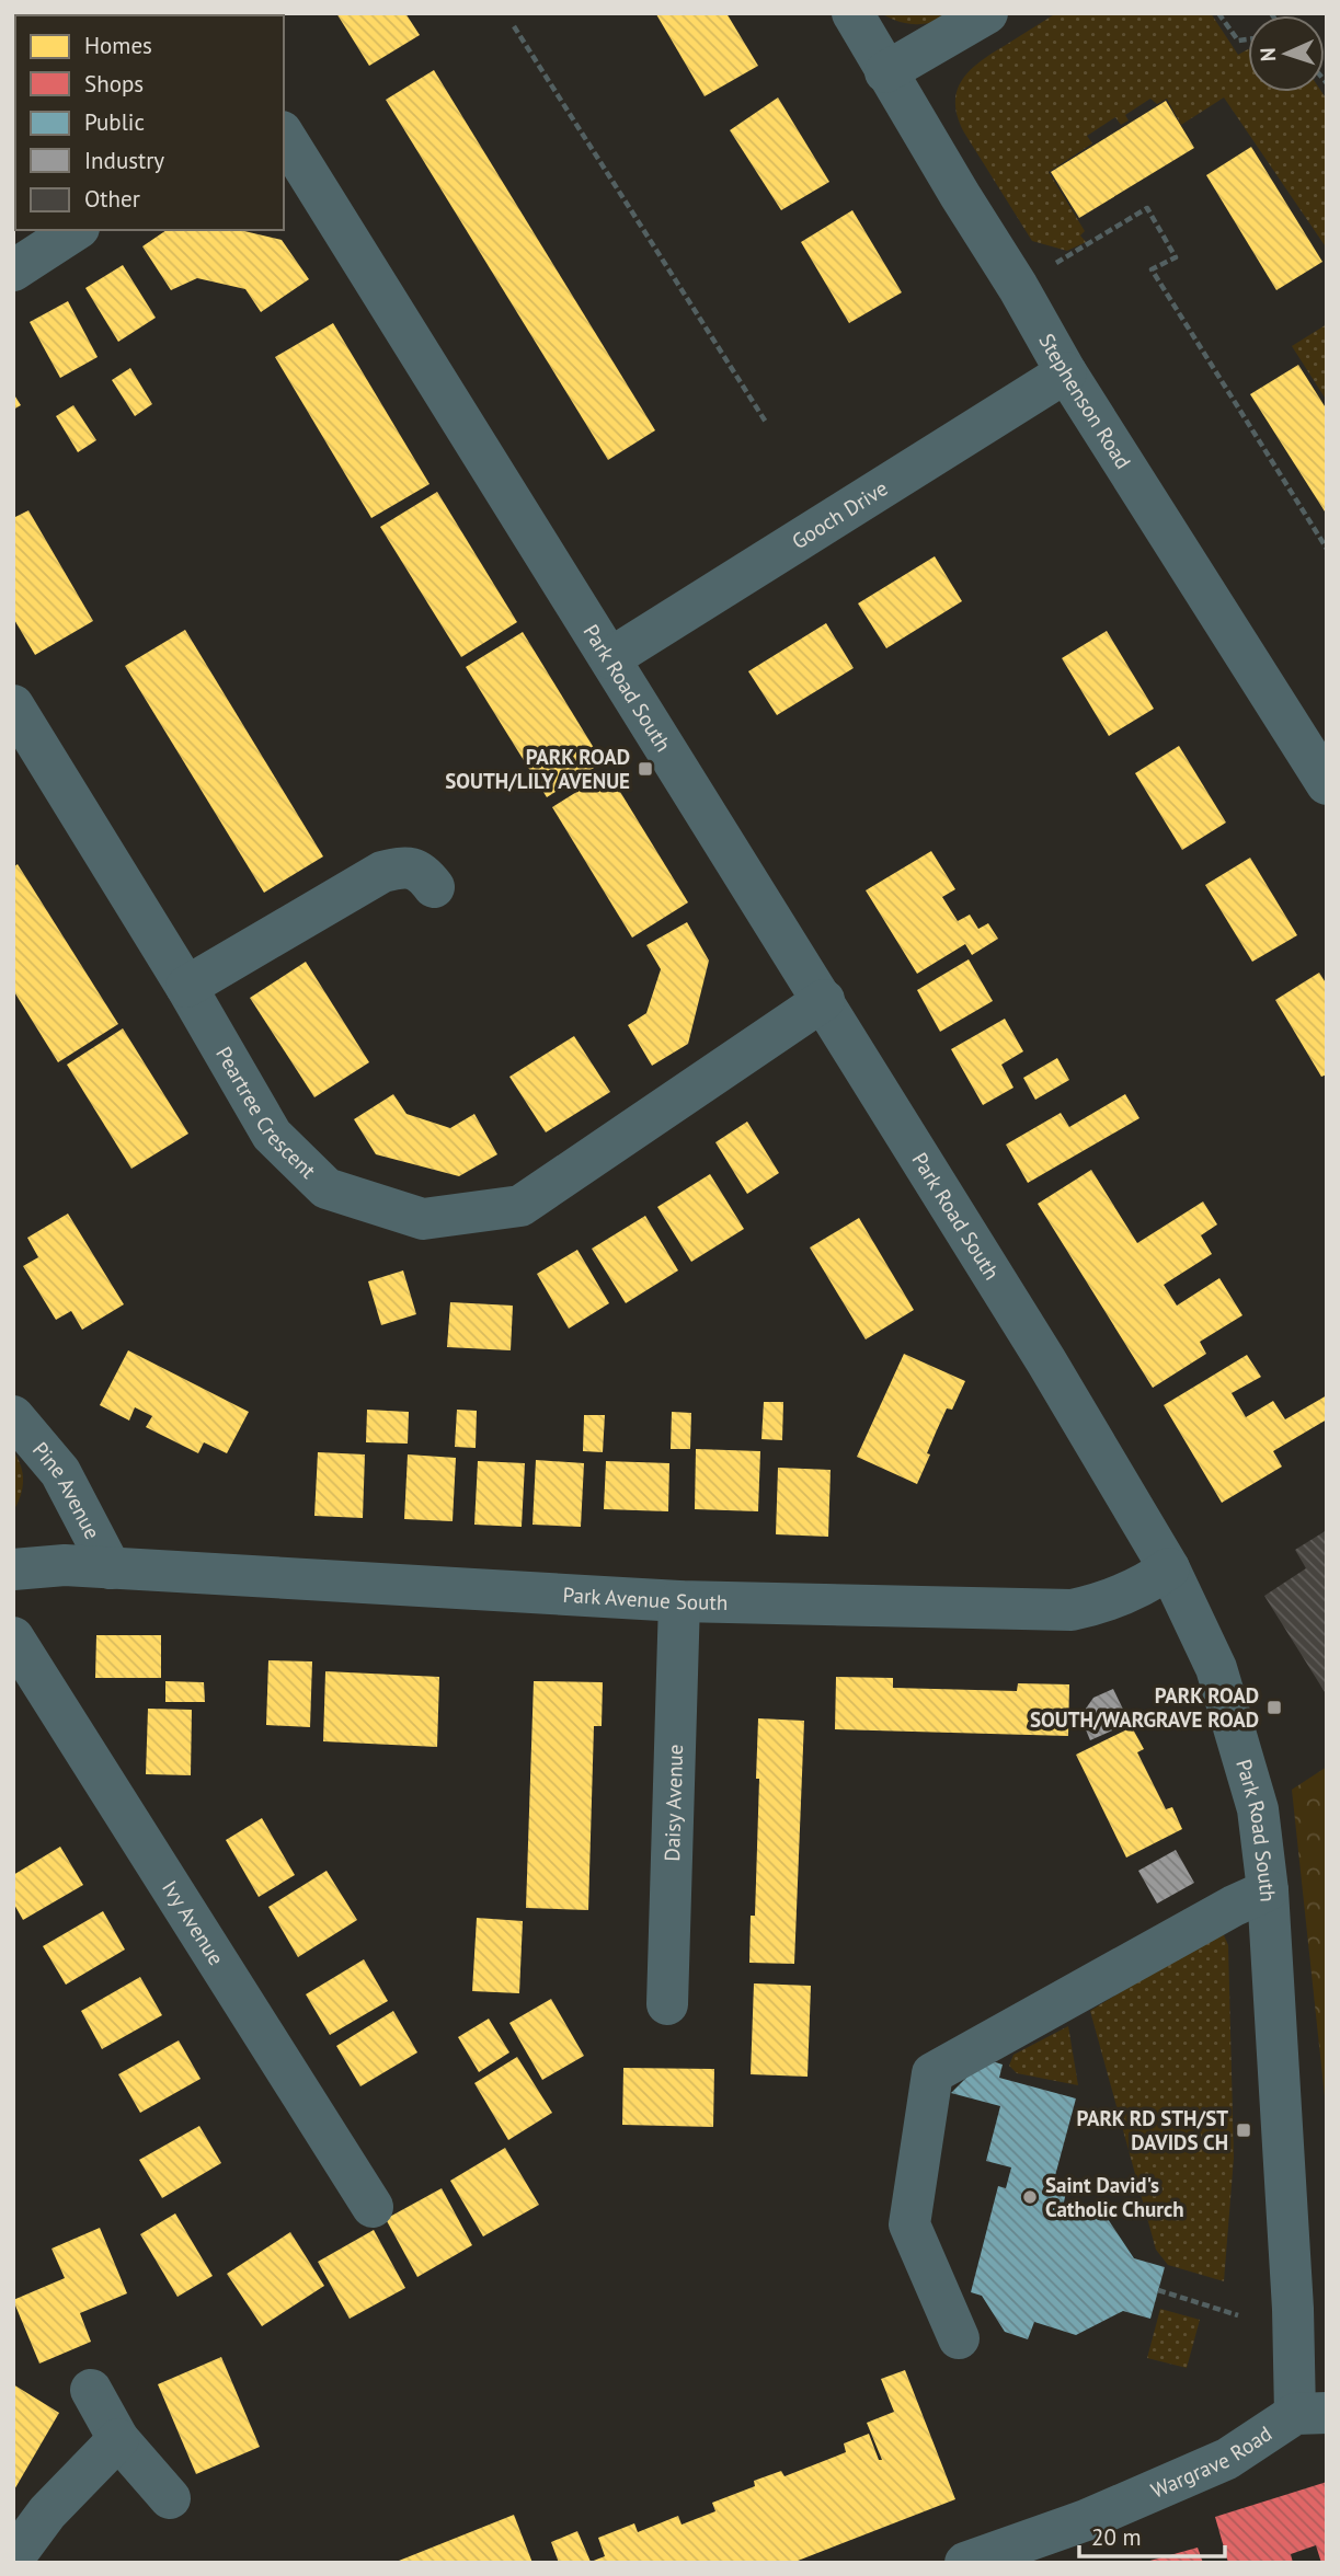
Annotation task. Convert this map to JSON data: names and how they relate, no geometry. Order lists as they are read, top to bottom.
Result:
{
  "streets": {
    "street": [
      "Stephenson Road",
      "Gooch Drive",
      "Park Road South",
      "Peartree Crescent",
      "Pine Avenue",
      "Park Avenue South",
      "Daisy Avenue",
      "Ivy Avenue",
      "Wargrave Road"
    ]
  },
  "crossings": [
    ["Stephenson Road", "Gooch Drive"],
    ["Gooch Drive", "Park Road South"],
    ["Park Road South", "Peartree Crescent"],
    ["Park Road South", "Park Avenue South"],
    ["Park Road South", "Wargrave Road"],
    ["Pine Avenue", "Park Avenue South"],
    ["Park Avenue South", "Daisy Avenue"]
  ],
  "places": {
    "transit": ["PARK ROAD SOUTH/LILY AVENUE", "PARK ROAD SOUTH/WARGRAVE ROAD", "PARK RD STH/ST DAVIDS CH"],
    "other": ["Saint David's Catholic Church"]
  },
  "legend": [
    "Homes",
    "Shops",
    "Public",
    "Industry",
    "Other"
  ],
  "scale_bar": "20 m",
  "north": "left"
}
